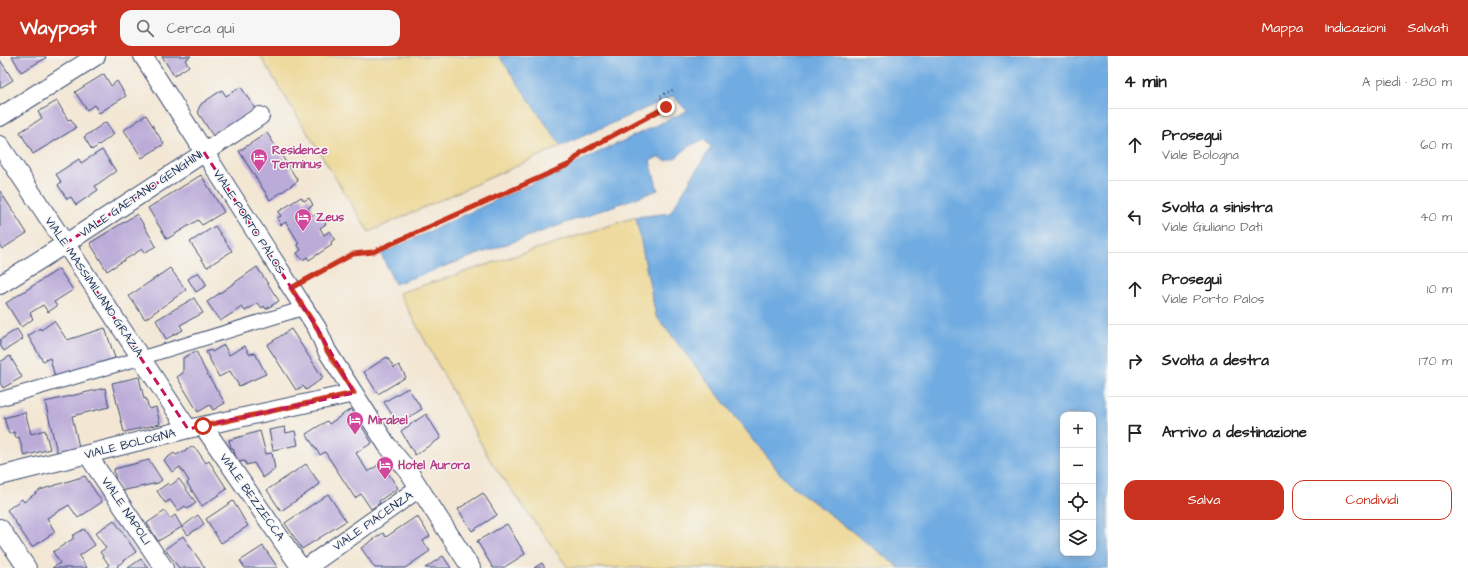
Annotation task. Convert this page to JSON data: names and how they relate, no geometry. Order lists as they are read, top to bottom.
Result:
{
  "streets": {
    "street": [
      "VIALE GAETANO GENGHINI",
      "VIALE PORTO PALOS",
      "VIALE MASSIMILIANO GRAZIA",
      "VIALE BOLOGNA",
      "VIALE BEZZECCA",
      "VIALE NAPOLI",
      "VIALE PIACENZA"
    ]
  },
  "crossings": [
    ["VIALE GAETANO GENGHINI", "VIALE PORTO PALOS"],
    ["VIALE GAETANO GENGHINI", "VIALE MASSIMILIANO GRAZIA"],
    ["VIALE PORTO PALOS", "VIALE BOLOGNA"],
    ["VIALE PORTO PALOS", "VIALE PIACENZA"],
    ["VIALE MASSIMILIANO GRAZIA", "VIALE BOLOGNA"],
    ["VIALE MASSIMILIANO GRAZIA", "VIALE BEZZECCA"],
    ["VIALE BOLOGNA", "VIALE BEZZECCA"],
    ["VIALE BOLOGNA", "VIALE NAPOLI"]
  ],
  "places": {
    "hotel": [
      "Residence Terminus",
      "Zeus",
      "Mirabel",
      "Hotel Aurora"
    ]
  },
  "page": {
    "header": "Waypost",
    "search": "Cerca qui",
    "nav": ["Mappa", "Indicazioni", "Salvati"],
    "heading": ["4 min", "A piedi · 280 m"],
    "list": [
      ["Prosegui", "Viale Bologna", "60 m"],
      ["Svolta a sinistra", "Viale Giuliano Dati", "40 m"],
      ["Prosegui", "Viale Porto Palos", "10 m"],
      ["Svolta a destra", "170 m"],
      "Arrivo a destinazione"
    ],
    "map_buttons": ["+", "−"],
    "buttons": ["Salva", "Condividi"]
  }
}
